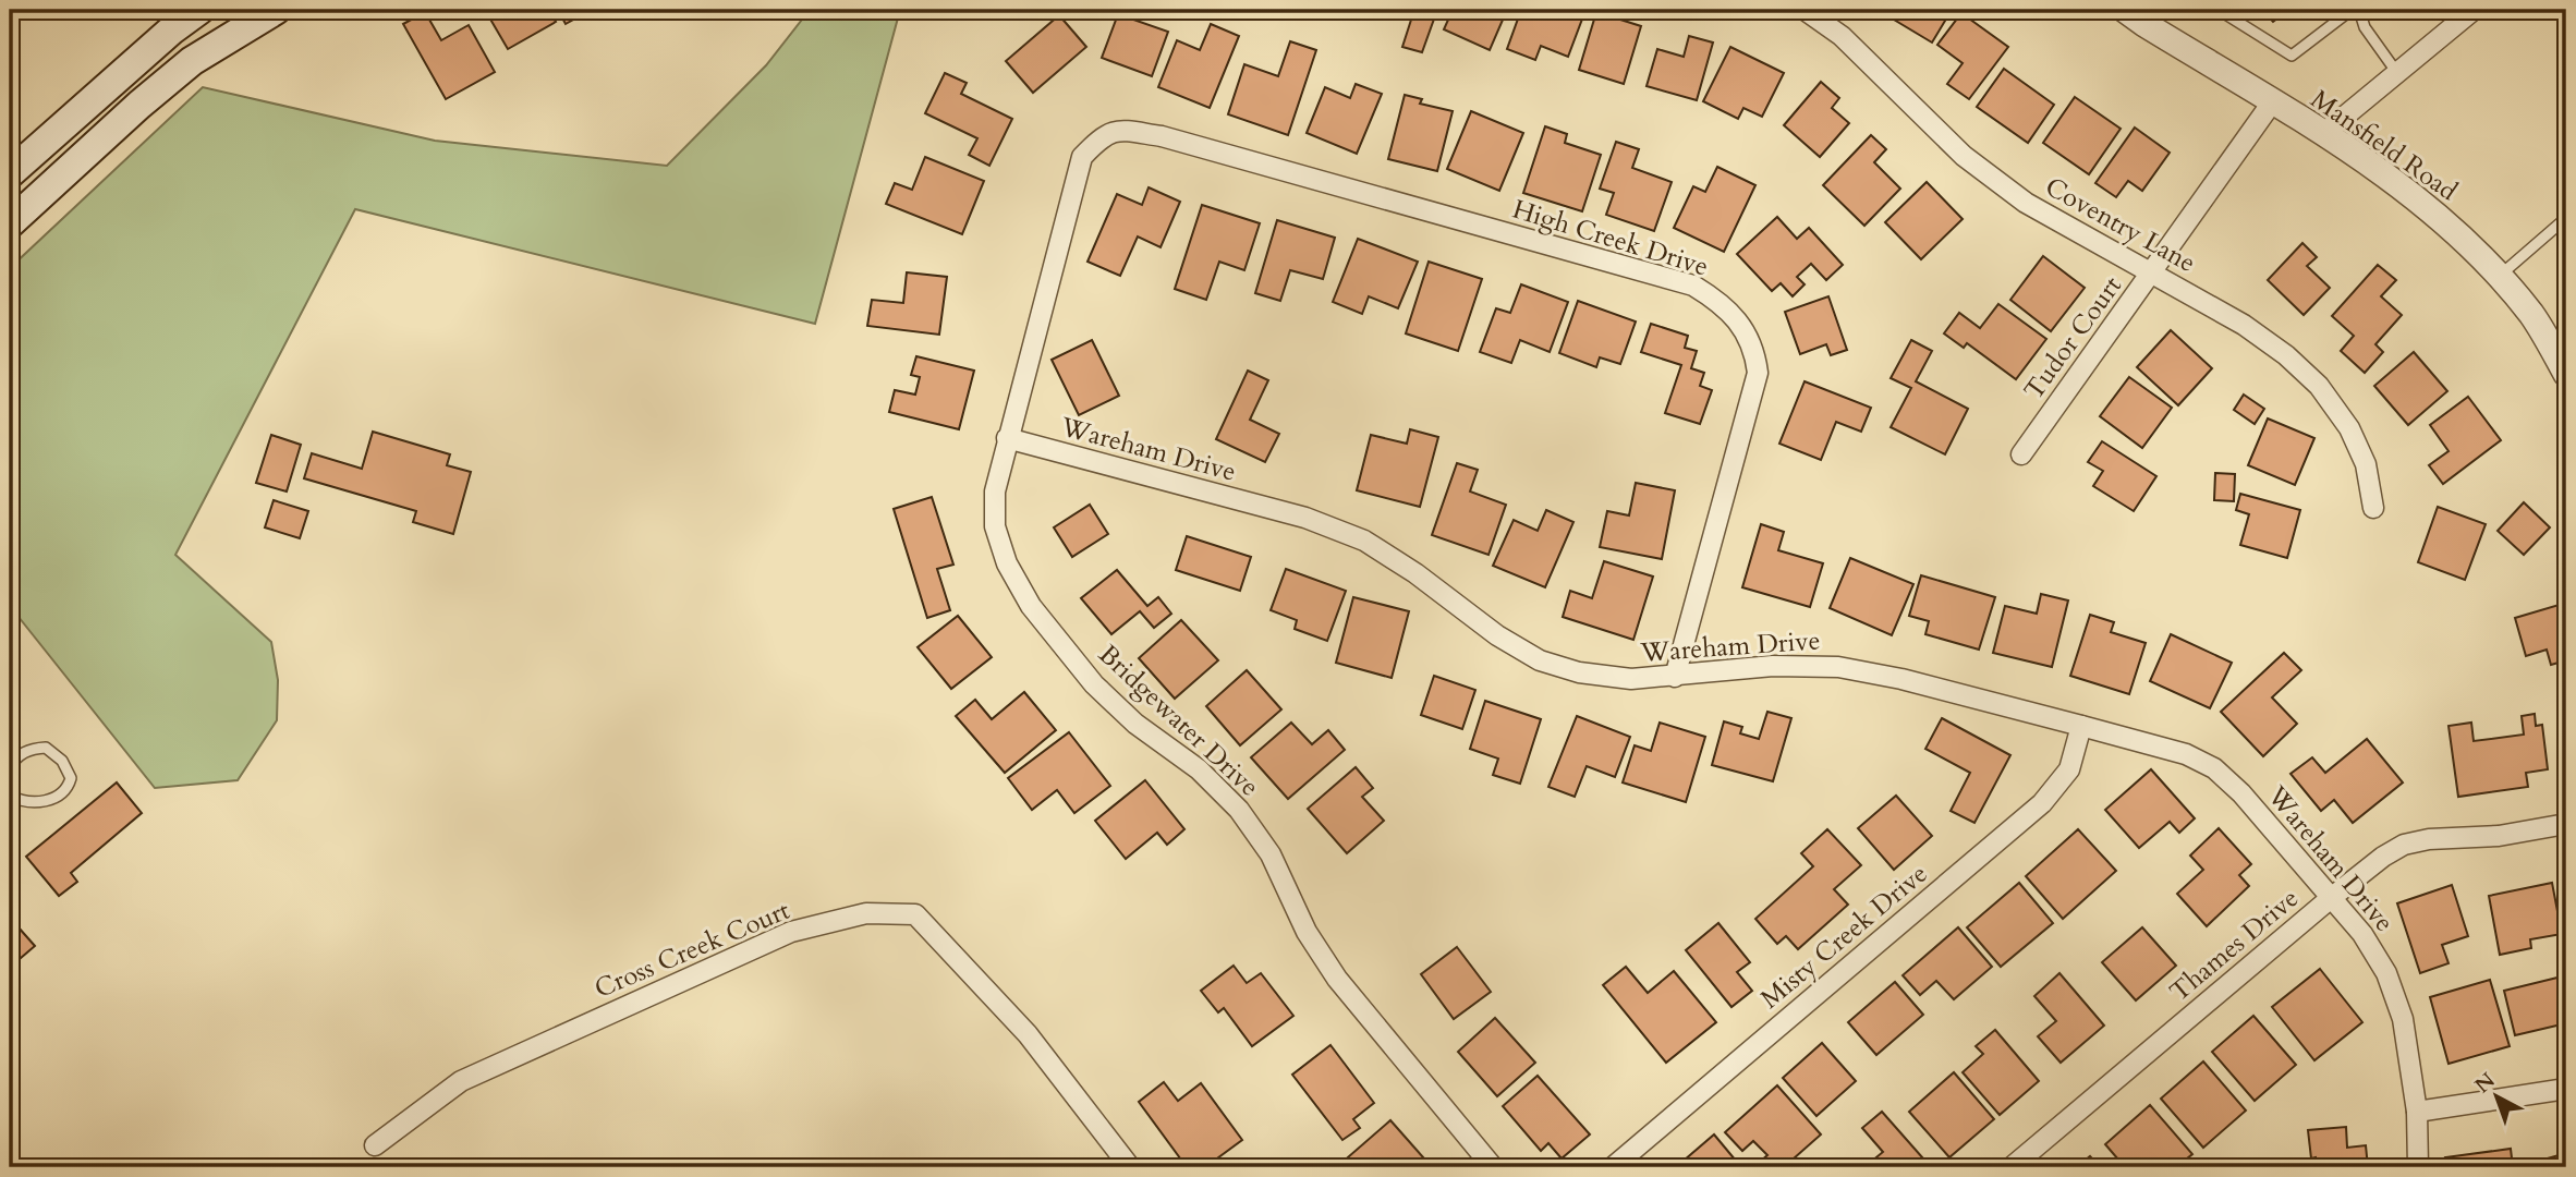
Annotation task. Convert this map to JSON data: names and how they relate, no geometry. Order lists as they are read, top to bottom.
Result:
{
  "streets": {
    "street": [
      "Mansfield Road",
      "Coventry Lane",
      "High Creek Drive",
      "Tudor Court",
      "Wareham Drive",
      "Bridgewater Drive",
      "Misty Creek Drive",
      "Thames Drive",
      "Cross Creek Court"
    ]
  },
  "crossings": [
    ["Mansfield Road", "Tudor Court"],
    ["Coventry Lane", "Tudor Court"],
    ["High Creek Drive", "Wareham Drive"],
    ["High Creek Drive", "Bridgewater Drive"],
    ["Wareham Drive", "Bridgewater Drive"],
    ["Wareham Drive", "Misty Creek Drive"],
    ["Wareham Drive", "Thames Drive"]
  ],
  "north": "top left"
}
